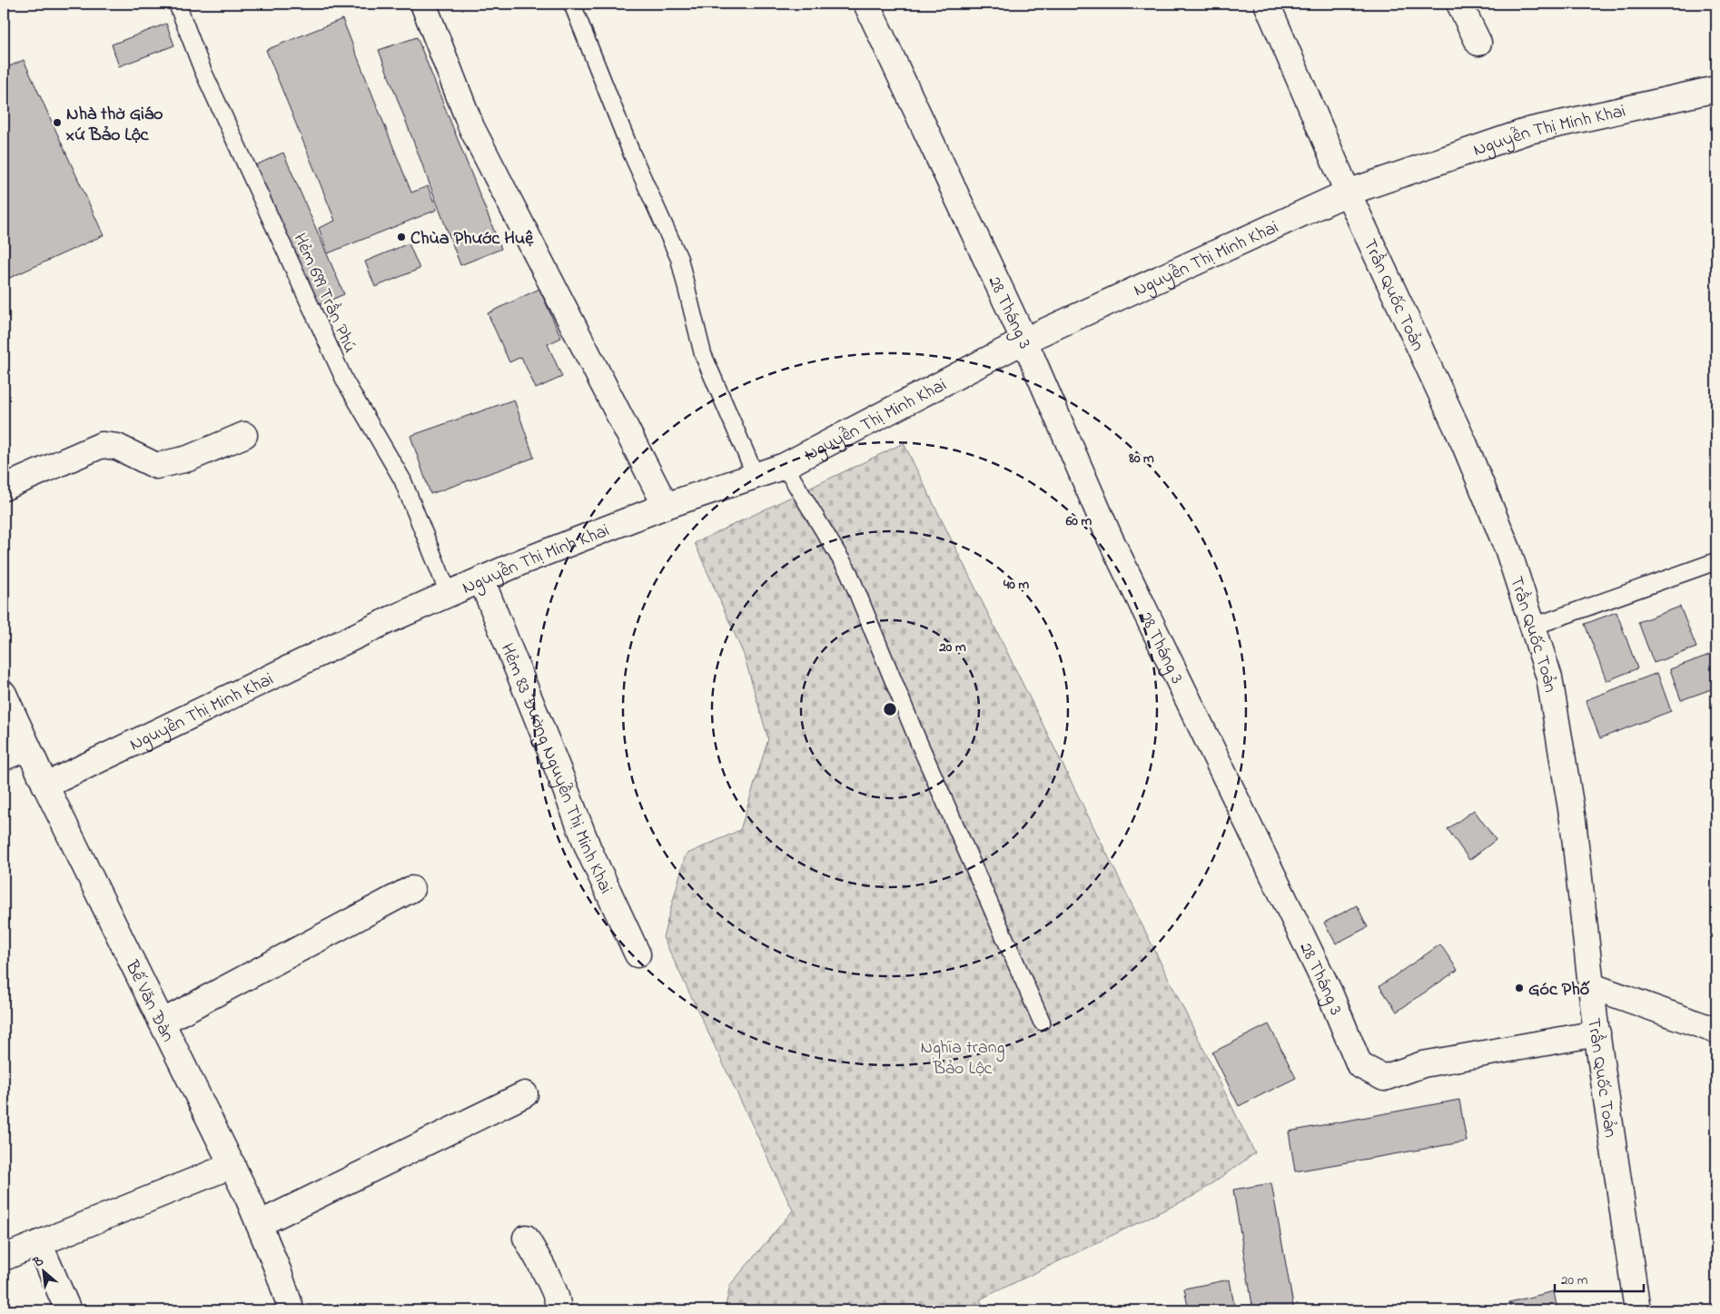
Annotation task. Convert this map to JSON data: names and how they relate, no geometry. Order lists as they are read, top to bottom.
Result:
{
  "streets": {
    "street": [
      "Nguyễn Thị Minh Khai",
      "Trần Quốc Toản",
      "28 Tháng 3",
      "Hẻm 83 Đường Nguyễn Thị Minh Khai",
      "Bế Văn Đàn"
    ],
    "lane": ["Hẻm 699 Trần Phú"]
  },
  "crossings": [
    ["Nguyễn Thị Minh Khai", "Hẻm 699 Trần Phú"],
    ["Nguyễn Thị Minh Khai", "Trần Quốc Toản"],
    ["Nguyễn Thị Minh Khai", "28 Tháng 3"],
    ["Nguyễn Thị Minh Khai", "Hẻm 83 Đường Nguyễn Thị Minh Khai"],
    ["Nguyễn Thị Minh Khai", "Bế Văn Đàn"],
    ["Trần Quốc Toản", "28 Tháng 3"]
  ],
  "parks": ["Nghĩa trang Bảo Lộc"],
  "places": ["Nhà thờ Giáo xứ Bảo Lộc", "Chùa Phước Huệ", "Góc Phố"],
  "scale_bar": "20 m",
  "north": "top left",
  "rings": [
    "80 m",
    "60 m",
    "40 m",
    "20 m"
  ]
}
